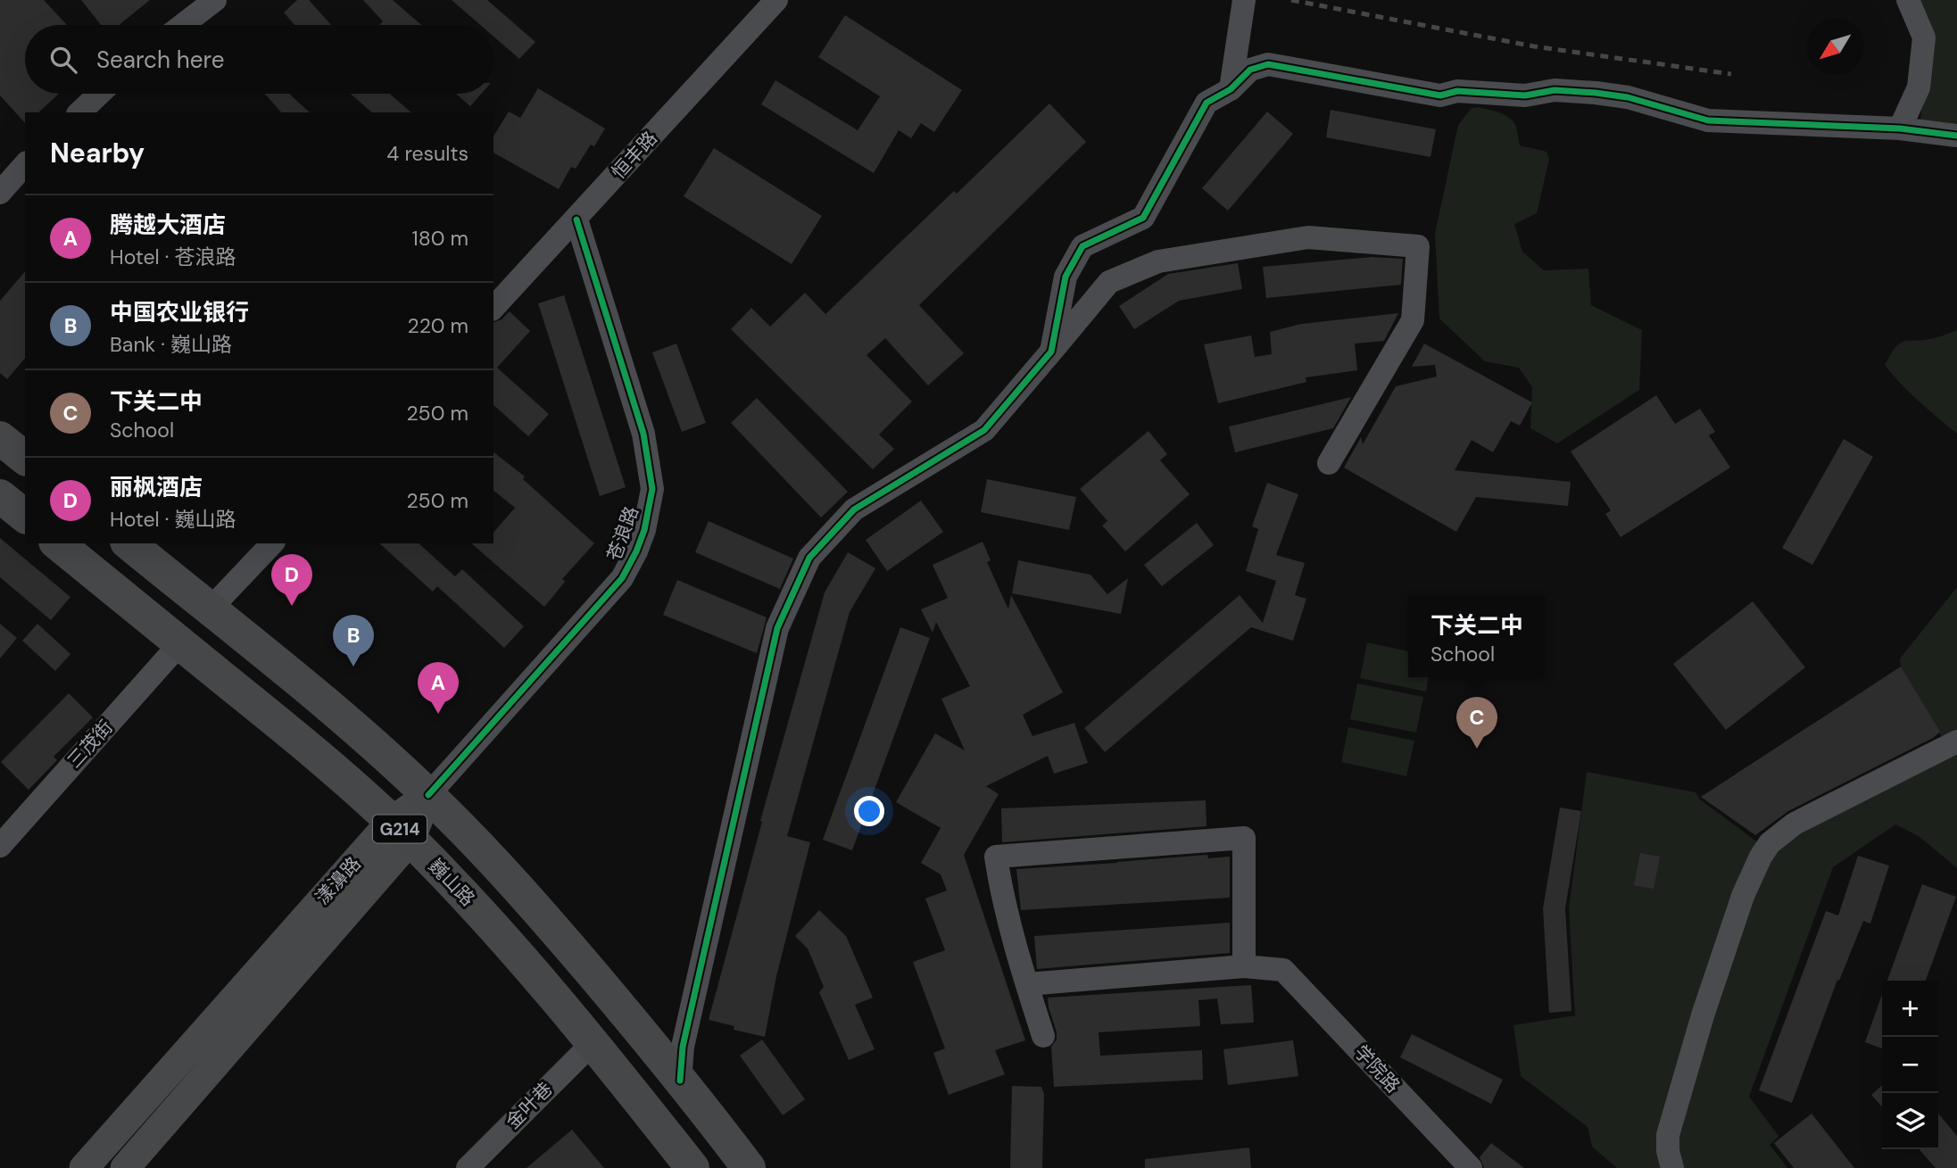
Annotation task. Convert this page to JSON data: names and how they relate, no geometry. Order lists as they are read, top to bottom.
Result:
{
  "streets": {
    "highway": ["G214", "巍山路"],
    "main road": ["漾濞路"],
    "street": [
      "恒丰路",
      "苍浪路",
      "三茂街",
      "学院路",
      "金叶巷"
    ]
  },
  "crossings": [
    ["恒丰路", "苍浪路"],
    ["苍浪路", "G214"],
    ["苍浪路", "漾濞路"],
    ["三茂街", "巍山路"],
    ["G214", "漾濞路"],
    ["漾濞路", "巍山路"],
    ["巍山路", "金叶巷"]
  ],
  "north": "bottom left",
  "page": {
    "search": "Search here",
    "heading": ["Nearby", "4 results"],
    "list": [
      {
        "mark": "A",
        "name": "腾越大酒店",
        "note": "Hotel · 苍浪路",
        "value": "180 m"
      },
      {
        "mark": "B",
        "name": "中国农业银行",
        "note": "Bank · 巍山路",
        "value": "220 m"
      },
      {
        "mark": "C",
        "name": "下关二中",
        "note": "School",
        "value": "250 m"
      },
      {
        "mark": "D",
        "name": "丽枫酒店",
        "note": "Hotel · 巍山路",
        "value": "250 m"
      }
    ],
    "pins": [
      "D",
      "B",
      "A",
      "C"
    ],
    "popup": ["下关二中", "School"],
    "map_buttons": ["+", "−"]
  }
}
